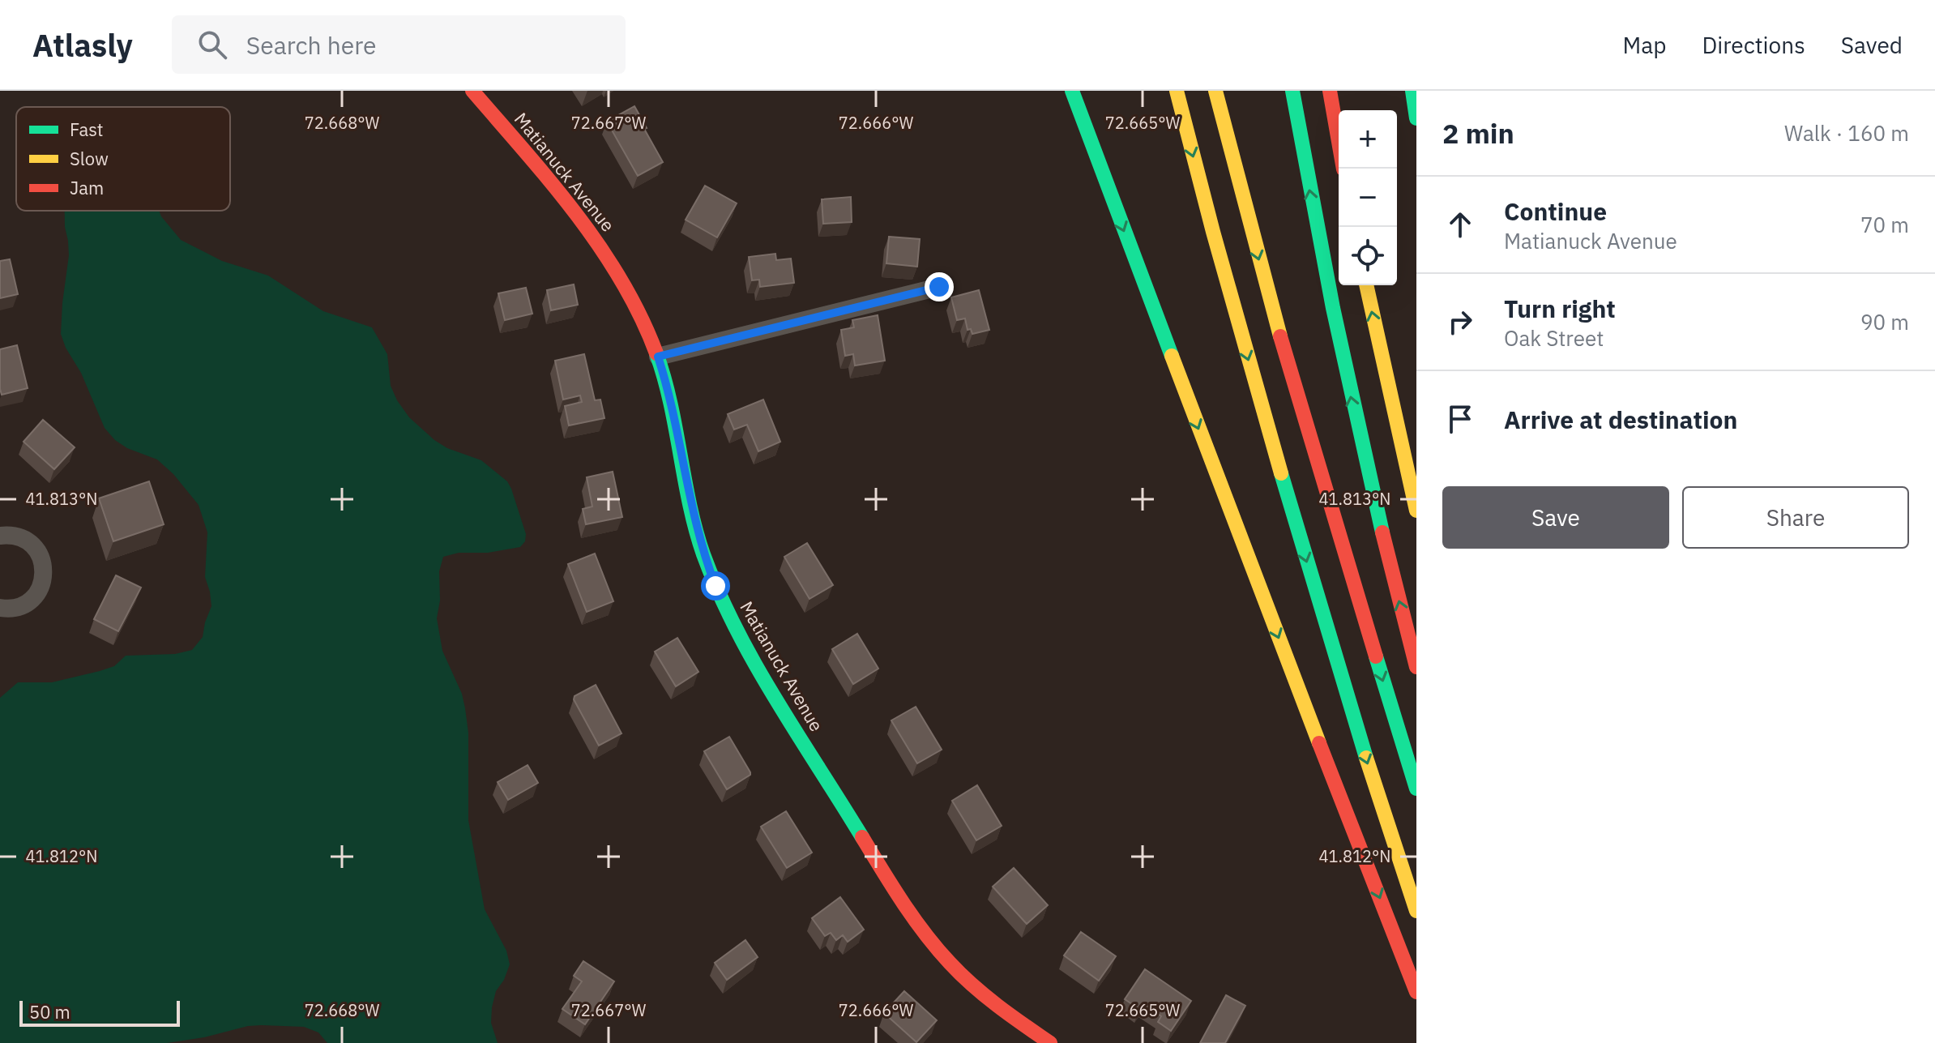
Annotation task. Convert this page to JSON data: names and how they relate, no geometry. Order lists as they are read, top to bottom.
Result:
{
  "streets": {
    "main road": ["Matianuck Avenue"]
  },
  "legend": ["Fast", "Slow", "Jam"],
  "scale_bar": "50 m",
  "page": {
    "header": "Atlasly",
    "search": "Search here",
    "nav": ["Map", "Directions", "Saved"],
    "heading": ["2 min", "Walk · 160 m"],
    "map_buttons": ["+", "−"],
    "list": [
      ["Continue", "Matianuck Avenue", "70 m"],
      ["Turn right", "Oak Street", "90 m"],
      "Arrive at destination"
    ],
    "buttons": ["Save", "Share"],
    "scale": "50 m"
  },
  "coordinates": [
    "72.668°W",
    "72.667°W",
    "72.666°W",
    "72.665°W",
    "41.813°N",
    "41.812°N"
  ]
}
